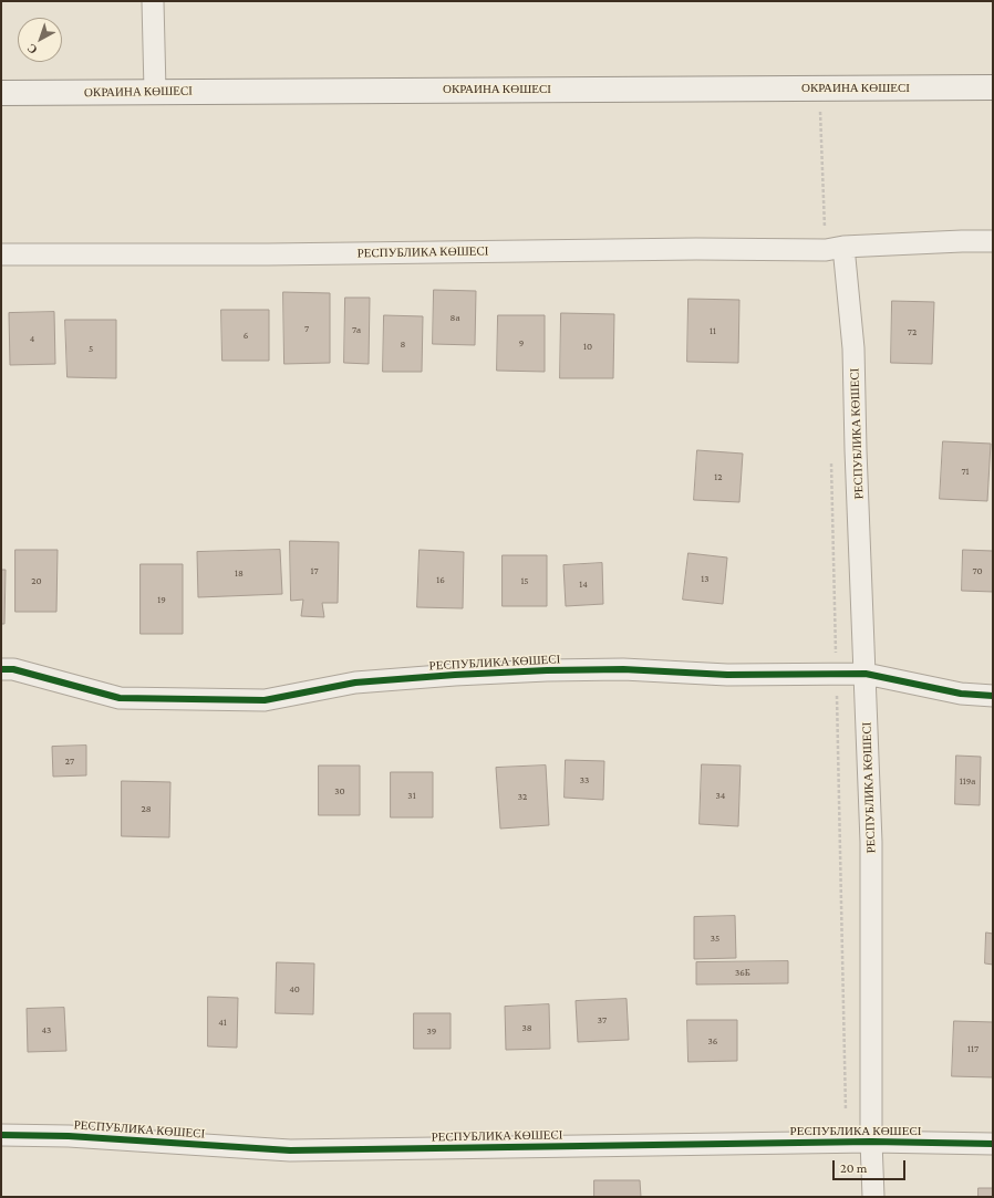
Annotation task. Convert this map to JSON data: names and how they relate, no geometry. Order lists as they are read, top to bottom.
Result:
{
  "streets": {
    "main road": ["ОКРАИНА КӨШЕСІ"],
    "street": ["РЕСПУБЛИКА КӨШЕСІ"]
  },
  "house_numbers": [
    "8а",
    "7",
    "7а",
    "11",
    "72",
    "6",
    "4",
    "9",
    "8",
    "10",
    "5",
    "71",
    "12",
    "17",
    "70",
    "18",
    "13",
    "16",
    "20",
    "15",
    "14",
    "19",
    "27",
    "33",
    "119а",
    "30",
    "31",
    "34",
    "32",
    "28",
    "35",
    "36Б",
    "40",
    "37",
    "41",
    "38",
    "43",
    "39",
    "36",
    "117"
  ],
  "scale_bar": "20 m",
  "north": "bottom left"
}
